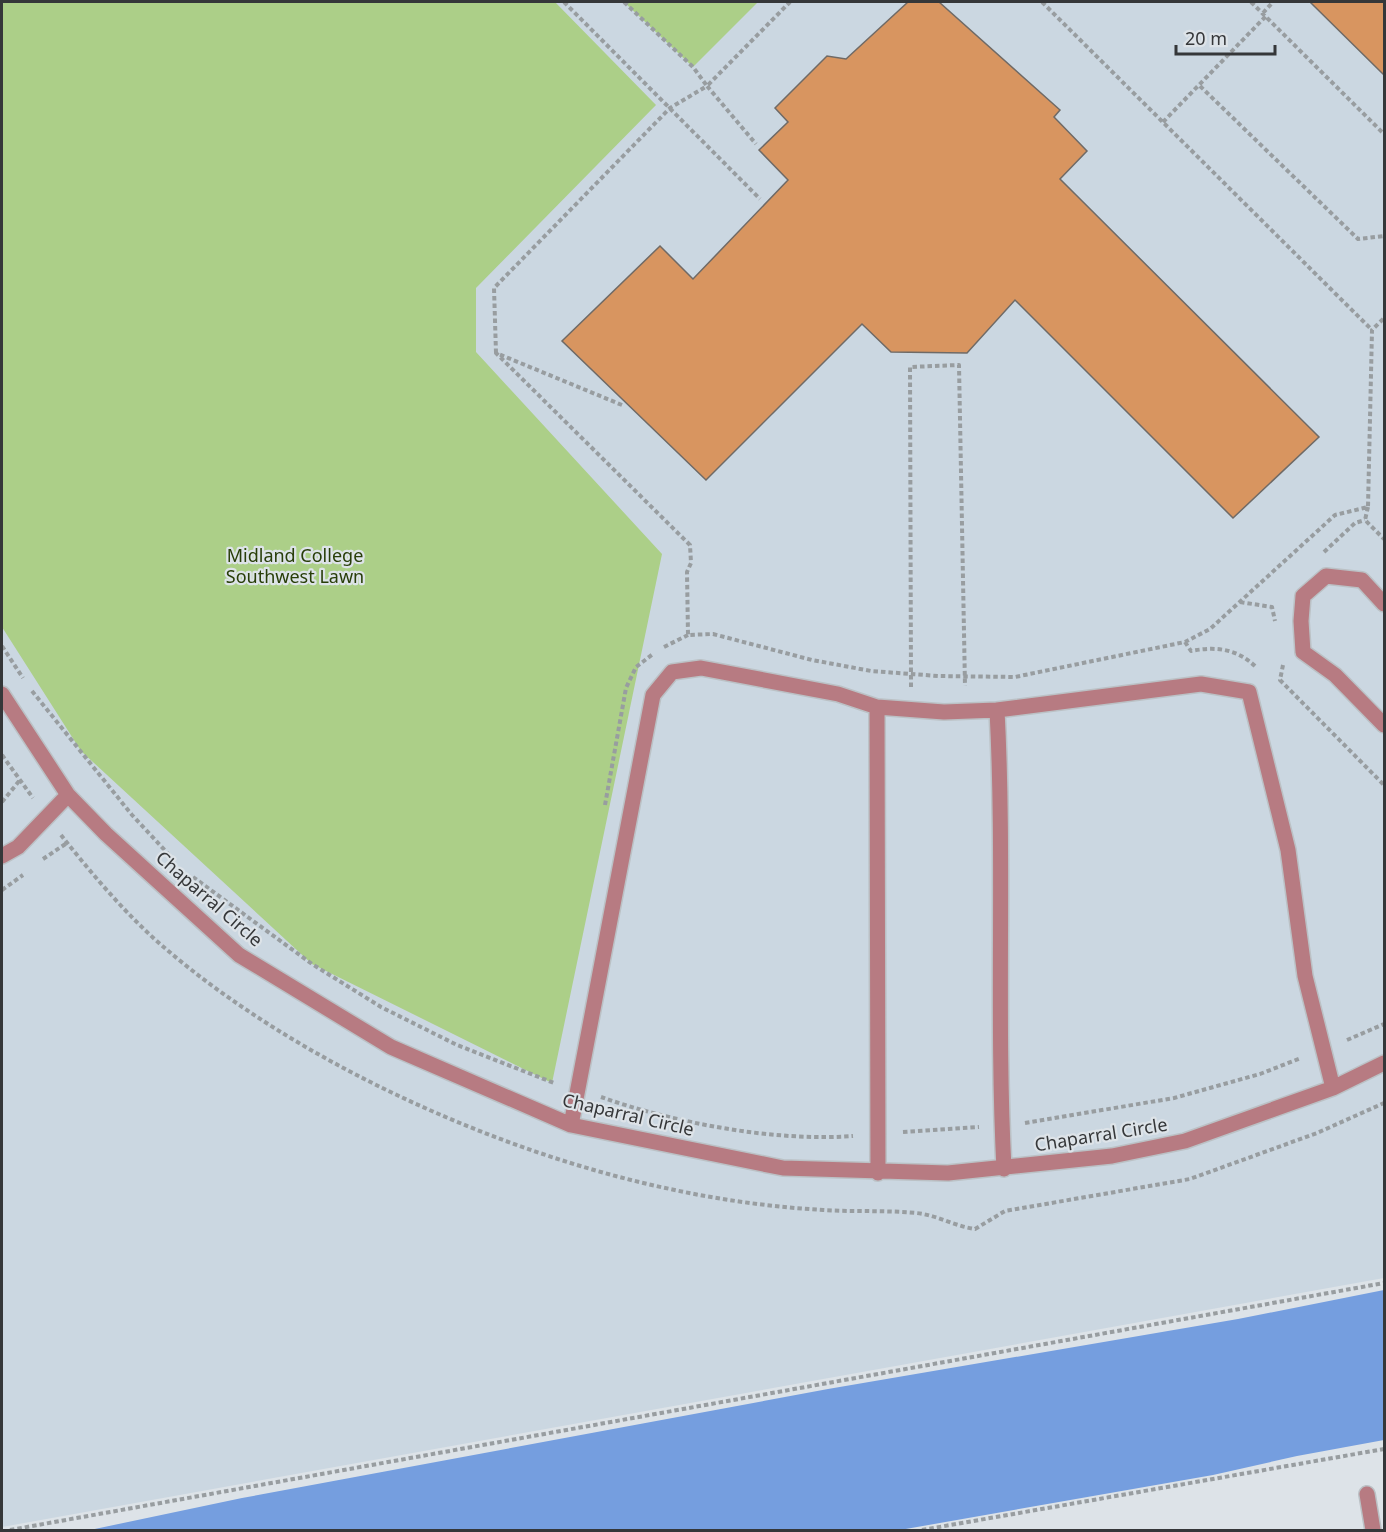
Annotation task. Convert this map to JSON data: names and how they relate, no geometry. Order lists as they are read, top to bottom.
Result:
{
  "streets": {
    "street": ["Chaparral Circle"]
  },
  "parks": ["Midland College Southwest Lawn"],
  "scale_bar": "20 m"
}
